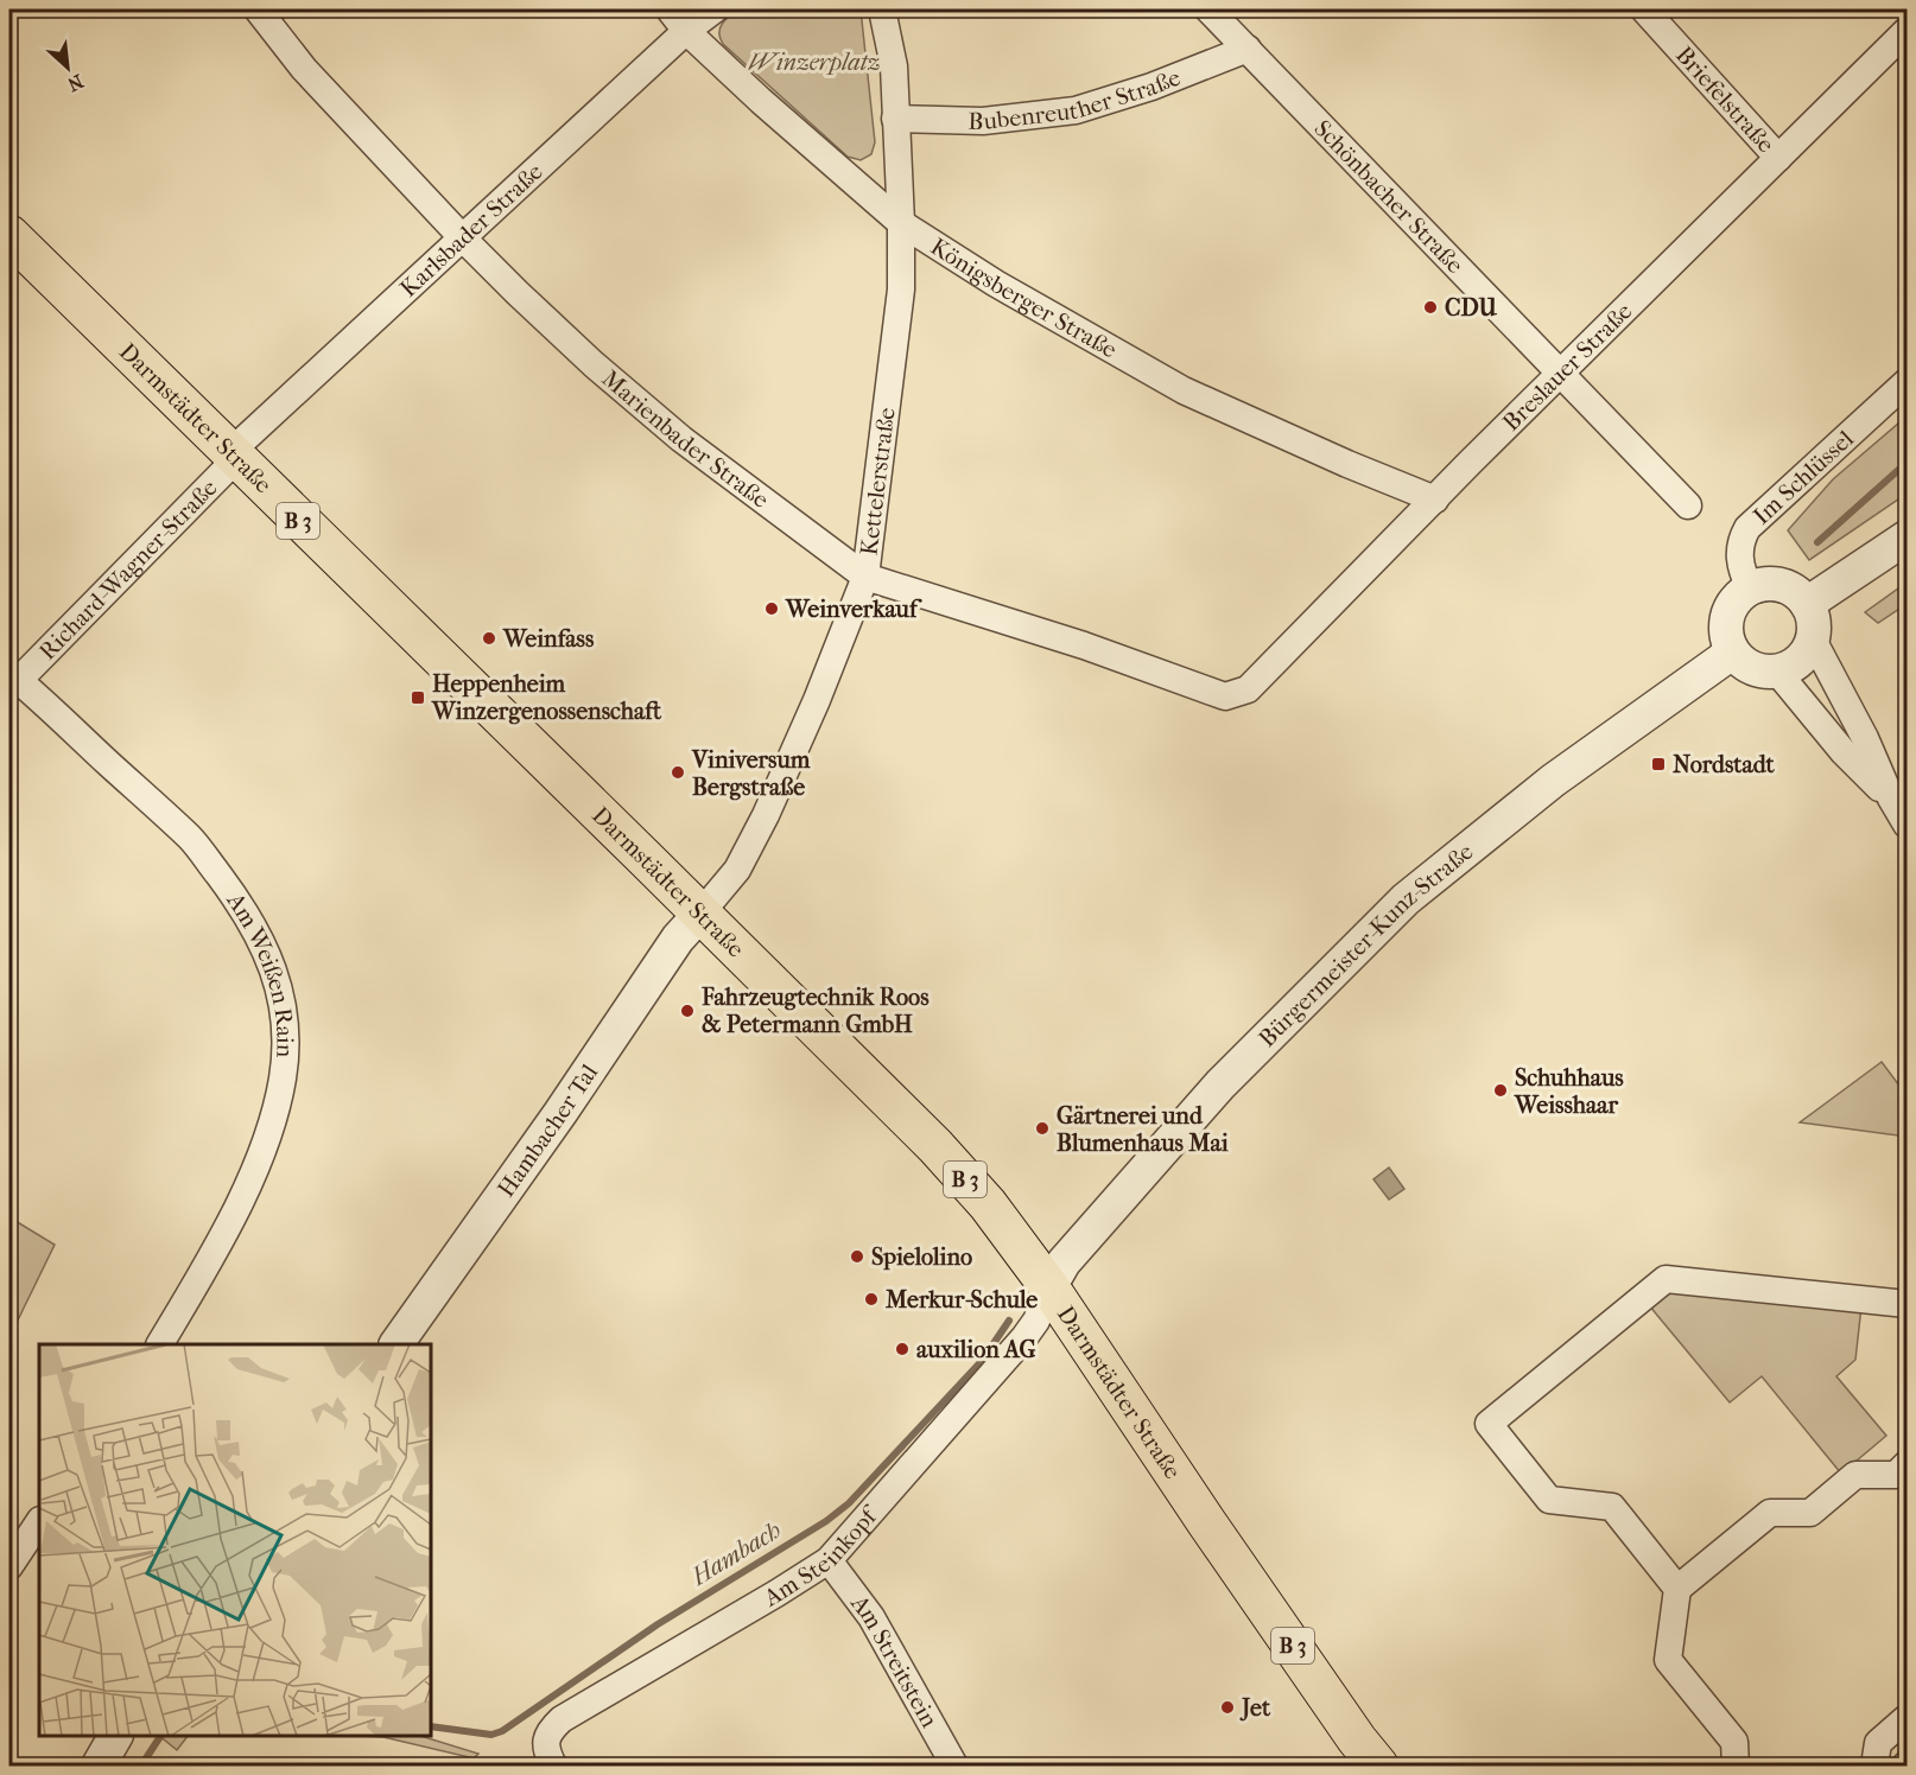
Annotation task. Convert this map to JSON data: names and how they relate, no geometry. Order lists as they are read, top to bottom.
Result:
{
  "streets": {
    "main road": ["Darmstädter Straße", "B 3"],
    "street": [
      "Bubenreuther Straße",
      "Briefelstraße",
      "Schönbacher Straße",
      "Karlsbader Straße",
      "Königsberger Straße",
      "Breslauer Straße",
      "Marienbader Straße",
      "Im Schlüssel",
      "Kettelerstraße",
      "Richard-Wagner-Straße",
      "Bürgermeister-Kunz-Straße",
      "Am Weißen Rain",
      "Hambacher Tal",
      "Am Steinkopf",
      "Am Streitstein"
    ]
  },
  "crossings": [
    ["Bubenreuther Straße", "Schönbacher Straße"],
    ["Bubenreuther Straße", "Kettelerstraße"],
    ["Briefelstraße", "Breslauer Straße"],
    ["Schönbacher Straße", "Breslauer Straße"],
    ["Karlsbader Straße", "Königsberger Straße"],
    ["Karlsbader Straße", "Darmstädter Straße"],
    ["Karlsbader Straße", "Marienbader Straße"],
    ["Karlsbader Straße", "Richard-Wagner-Straße"],
    ["Königsberger Straße", "Breslauer Straße"],
    ["Königsberger Straße", "Kettelerstraße"],
    ["Breslauer Straße", "Marienbader Straße"],
    ["Darmstädter Straße", "Kettelerstraße"],
    ["Darmstädter Straße", "Richard-Wagner-Straße"],
    ["Darmstädter Straße", "Bürgermeister-Kunz-Straße"],
    ["Darmstädter Straße", "Hambacher Tal"],
    ["Darmstädter Straße", "Am Steinkopf"],
    ["Marienbader Straße", "Kettelerstraße"],
    ["Im Schlüssel", "Bürgermeister-Kunz-Straße"],
    ["Kettelerstraße", "Hambacher Tal"],
    ["Richard-Wagner-Straße", "Am Weißen Rain"],
    ["Bürgermeister-Kunz-Straße", "Am Steinkopf"],
    ["Am Steinkopf", "Am Streitstein"]
  ],
  "water": ["Hambach"],
  "parks": ["Winzerplatz"],
  "places": {
    "other": [
      "CDU",
      "Weinverkauf",
      "Weinfass",
      "Viniversum Bergstraße",
      "Fahrzeugtechnik Roos & Petermann GmbH",
      "Schuhhaus Weisshaar",
      "Gärtnerei und Blumenhaus Mai",
      "Spielolino",
      "Merkur-Schule",
      "auxilion AG",
      "Jet"
    ],
    "transit": ["Heppenheim Winzergenossenschaft", "Nordstadt"]
  },
  "north": "bottom right"
}
